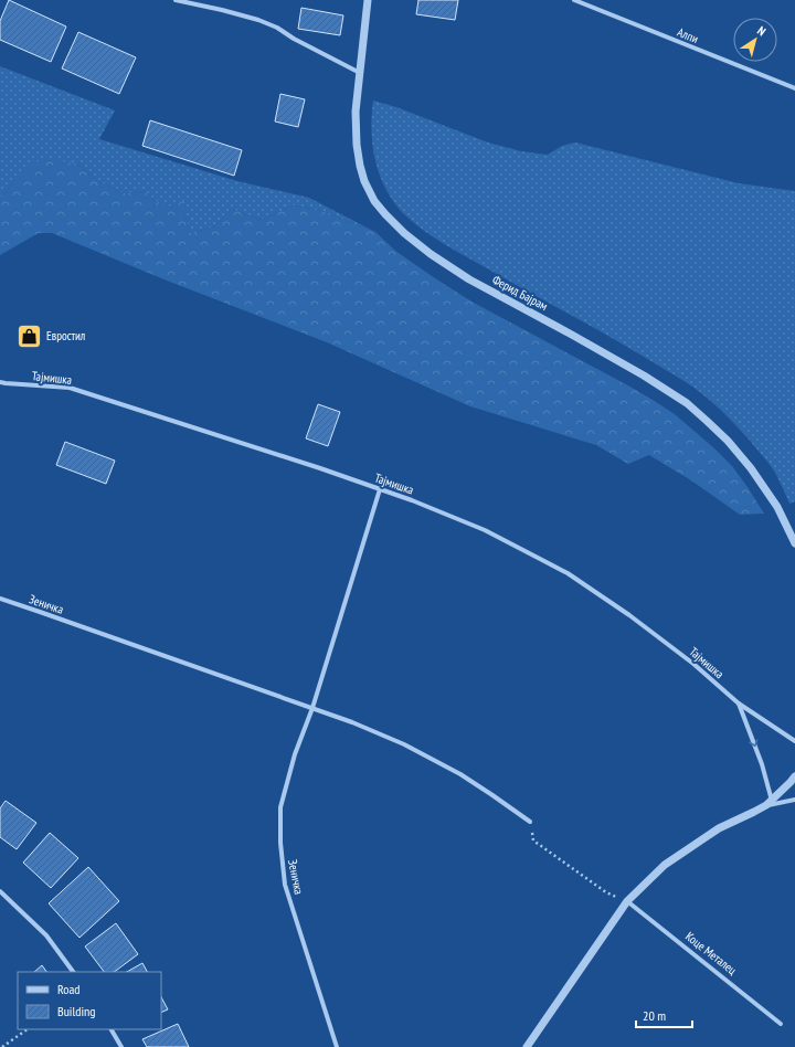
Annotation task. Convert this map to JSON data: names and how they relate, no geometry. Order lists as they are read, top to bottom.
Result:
{
  "streets": {
    "street": [
      "Алпи",
      "Ферид Бајрам",
      "Тајмишка",
      "Зеничка",
      "Коце Металец"
    ]
  },
  "crossings": [
    ["Тајмишка", "Зеничка"]
  ],
  "places": {
    "shop": ["Евростил"]
  },
  "legend": ["Road", "Building"],
  "scale_bar": "20 m",
  "north": "top right"
}
